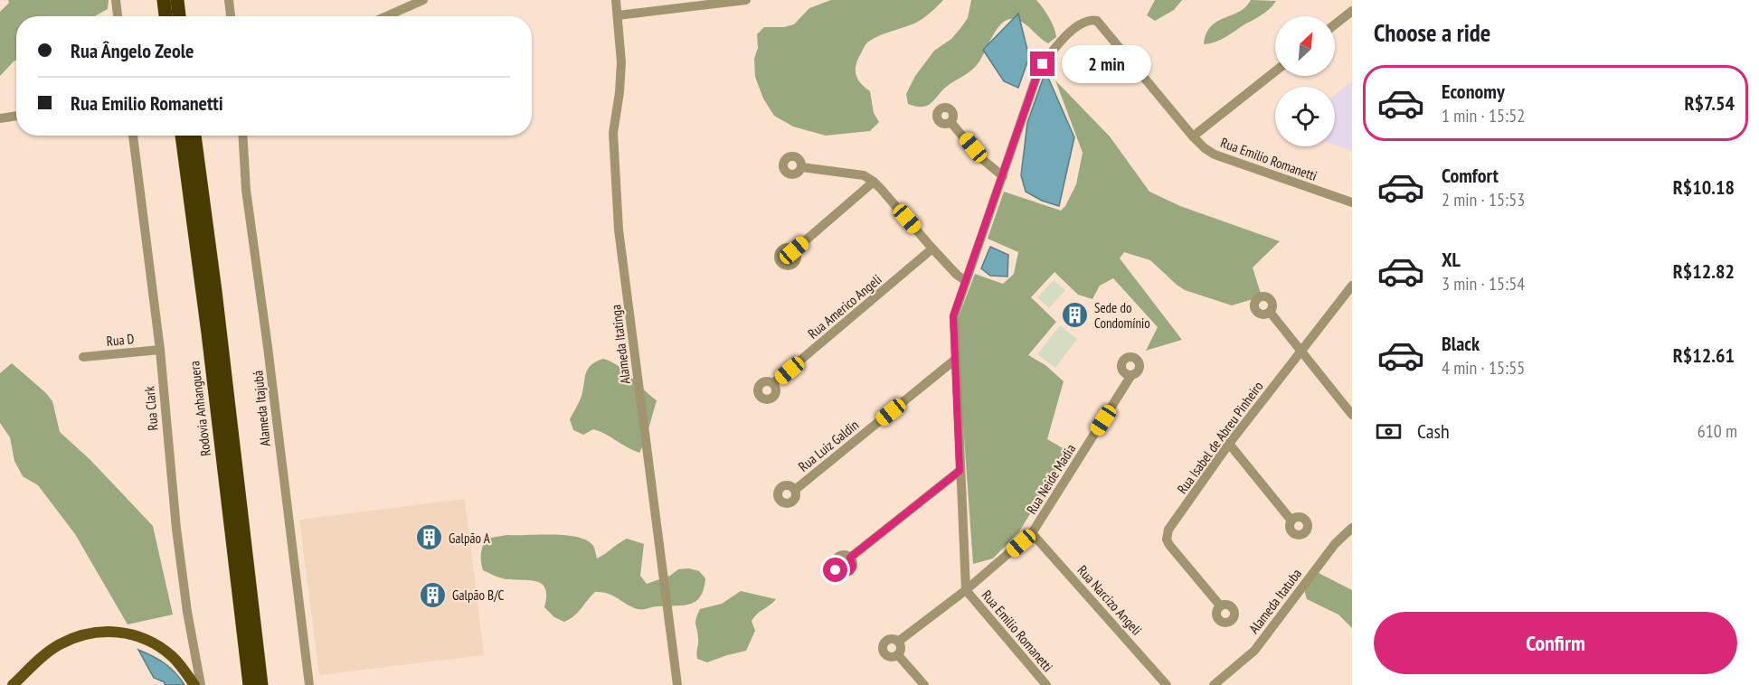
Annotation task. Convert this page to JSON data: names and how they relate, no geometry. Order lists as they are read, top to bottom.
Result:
{
  "streets": {
    "highway": ["Rodovia Anhanguera"],
    "street": [
      "Rua Emilio Romanetti",
      "Rua Americo Angeli",
      "Rua D",
      "Alameda Itatinga",
      "Rua Clark",
      "Alameda Itajubá",
      "Rua Isabel de Abreu Pinheiro",
      "Rua Luiz Galdin",
      "Rua Neide Madia",
      "Rua Narcizo Angeli",
      "Alameda Itatuba"
    ]
  },
  "crossings": [
    ["Rua Emilio Romanetti", "Rua Luiz Galdin"],
    ["Rua Emilio Romanetti", "Rua Neide Madia"],
    ["Rua D", "Rua Clark"],
    ["Rua Neide Madia", "Rua Narcizo Angeli"]
  ],
  "places": {
    "building": ["Sede do Condomínio", "Galpão A", "Galpão B/C"]
  },
  "north": "top right",
  "page": {
    "heading": "Choose a ride",
    "banner": ["Rua Ângelo Zeole", "Rua Emilio Romanetti"],
    "bubble": "2 min",
    "list": [
      {
        "name": "Economy",
        "note": "1 min · 15:52",
        "value": "R$7.54"
      },
      {
        "name": "Comfort",
        "note": "2 min · 15:53",
        "value": "R$10.18"
      },
      {
        "name": "XL",
        "note": "3 min · 15:54",
        "value": "R$12.82"
      },
      {
        "name": "Black",
        "note": "4 min · 15:55",
        "value": "R$12.61"
      }
    ],
    "pay": ["Cash", "610 m"],
    "buttons": "Confirm"
  }
}
